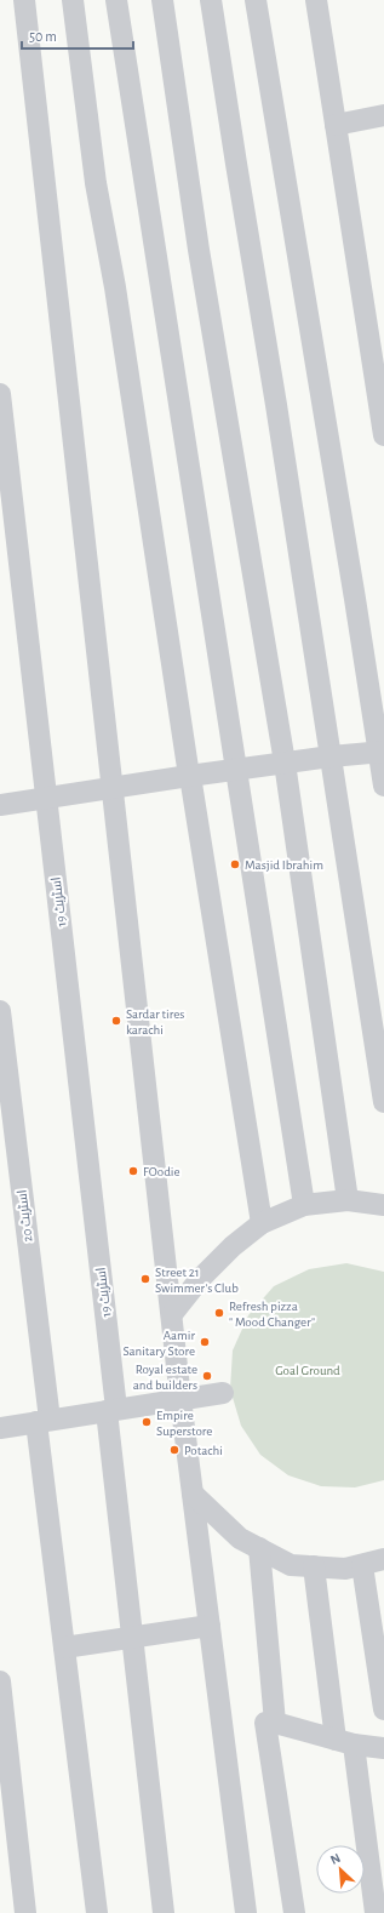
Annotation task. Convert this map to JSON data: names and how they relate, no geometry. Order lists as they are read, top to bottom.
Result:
{
  "streets": {
    "street": ["اسٹریٹ 19", "اسٹریٹ 20"]
  },
  "parks": ["Goal Ground"],
  "places": [
    "Masjid Ibrahim",
    "Sardar tires karachi",
    "FOodie",
    "Street 21 Swimmer's Club",
    "Refresh pizza \" Mood Changer\"",
    "Aamir Sanitary Store",
    "Royal estate and builders",
    "Empire Superstore",
    "Potachi"
  ],
  "scale_bar": "50 m",
  "north": "top left"
}
